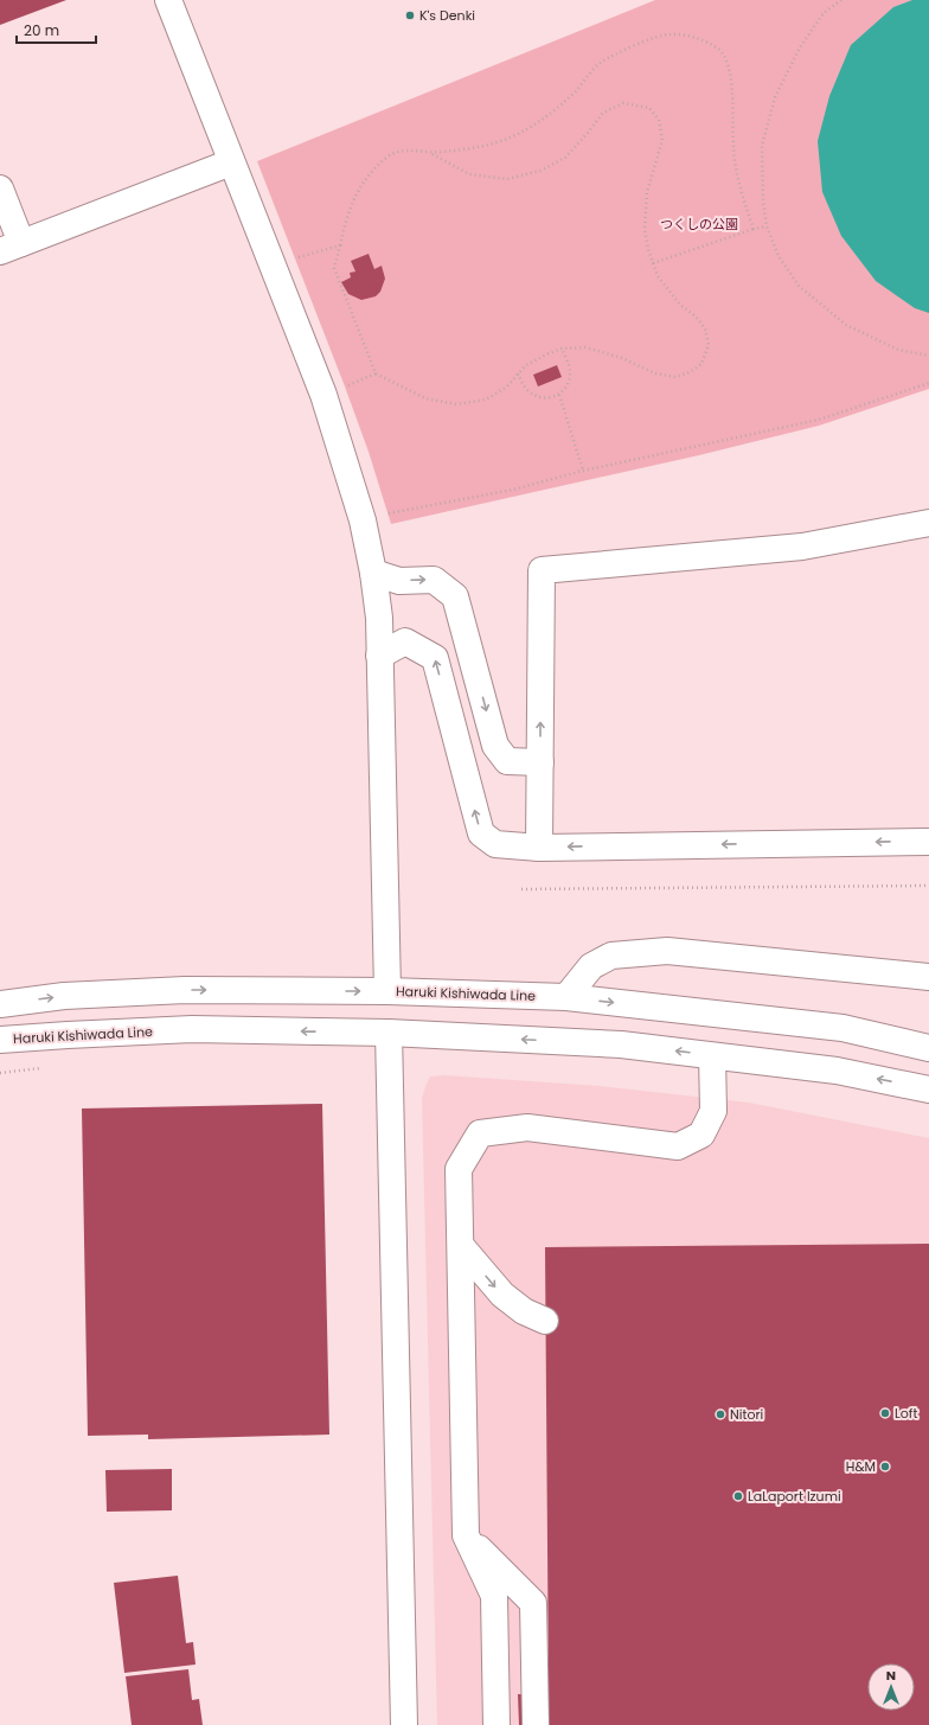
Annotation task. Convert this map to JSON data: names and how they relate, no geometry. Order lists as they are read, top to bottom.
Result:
{
  "streets": {
    "main road": ["Haruki Kishiwada Line"]
  },
  "parks": ["つくしの公園"],
  "places": [
    "K's Denki",
    "Loft",
    "Nitori",
    "H&M",
    "LaLaport Izumi"
  ],
  "scale_bar": "20 m",
  "north": "top"
}
